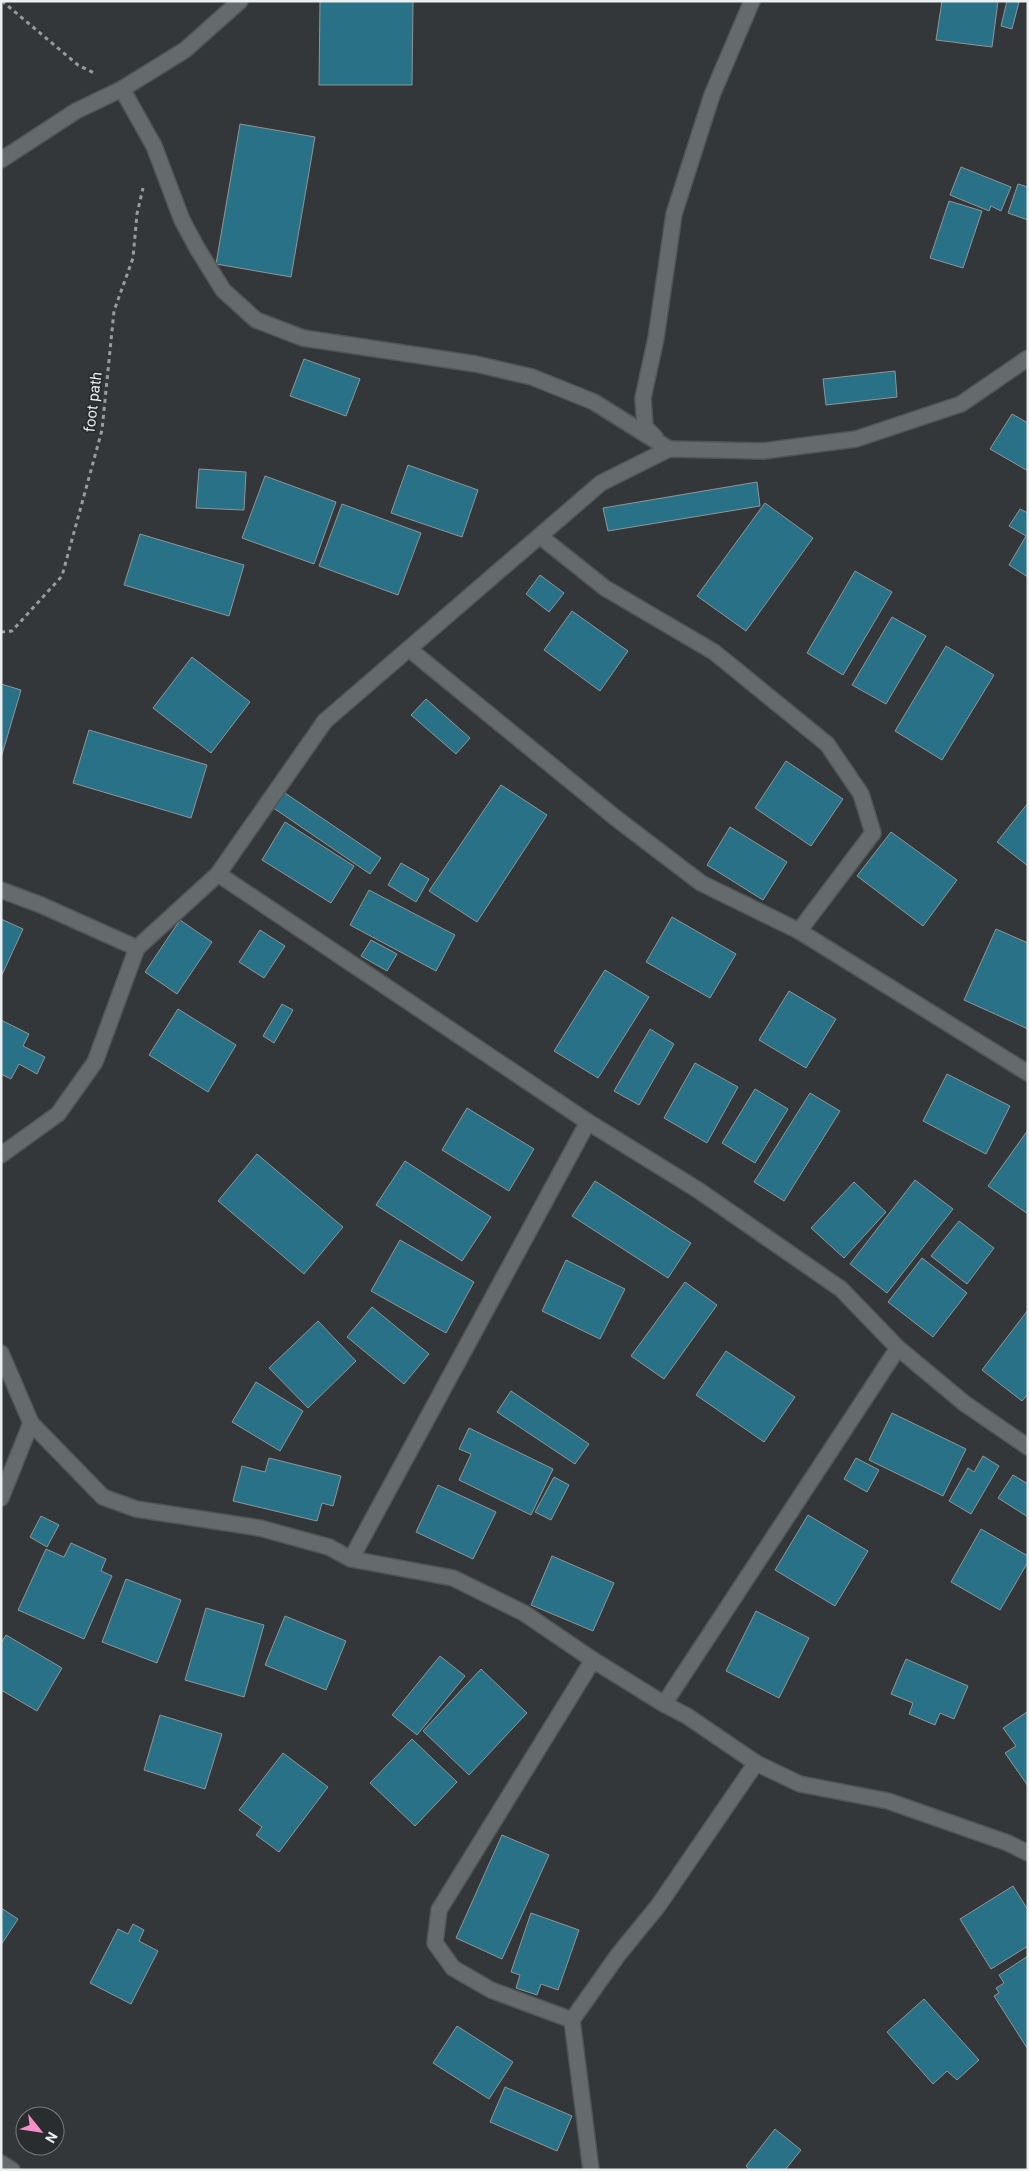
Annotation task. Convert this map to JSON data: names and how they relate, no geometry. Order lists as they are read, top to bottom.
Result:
{
  "streets": {
    "path": ["foot path"]
  },
  "north": "bottom right"
}
